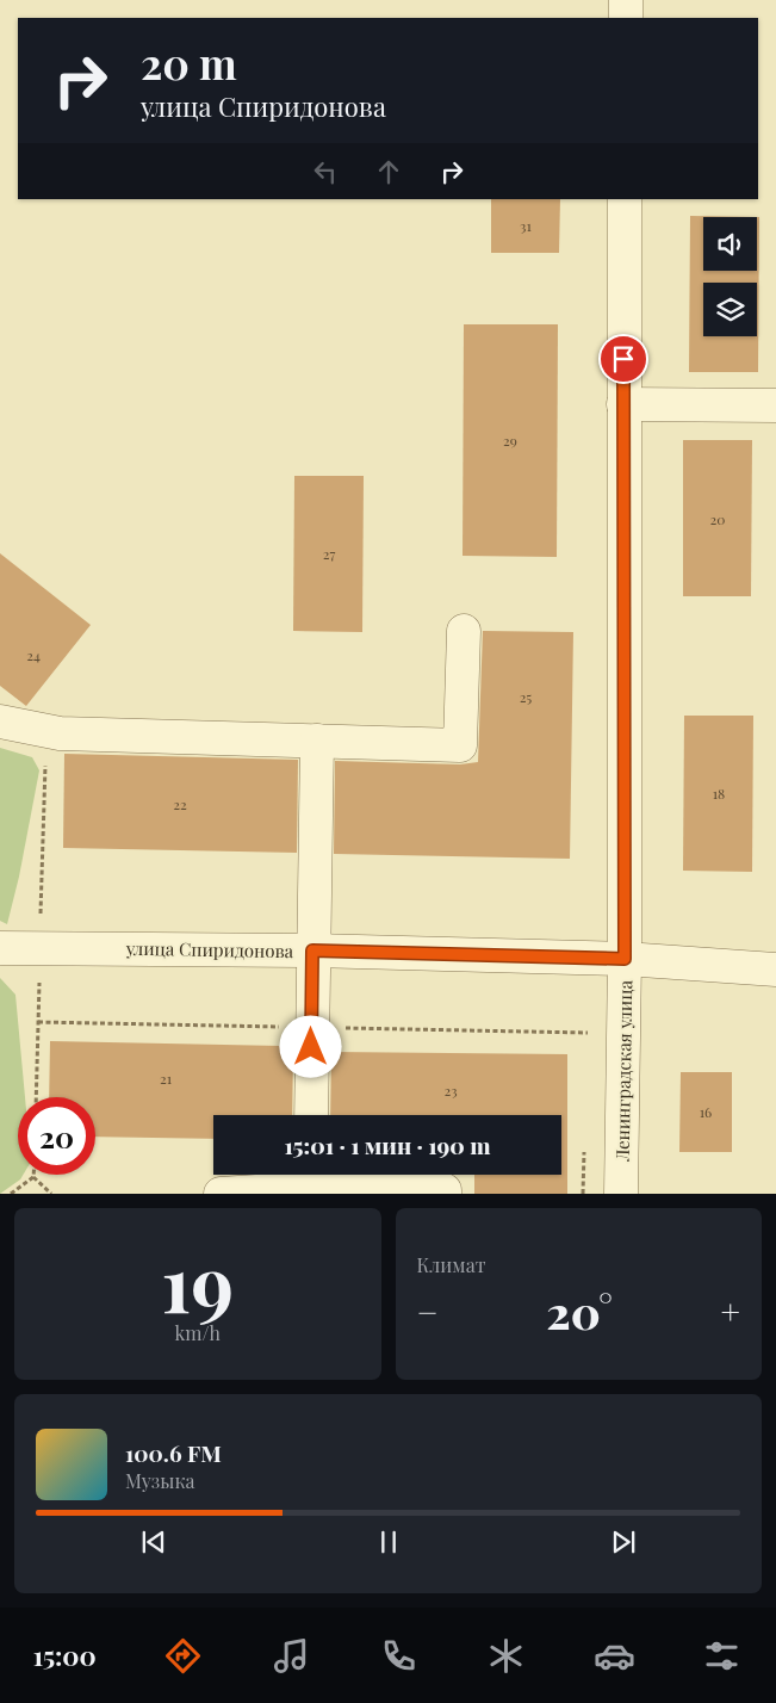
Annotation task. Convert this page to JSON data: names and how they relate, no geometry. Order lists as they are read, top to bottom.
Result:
{
  "streets": {
    "street": ["улица Спиридонова", "Ленинградская улица"]
  },
  "crossings": [
    ["улица Спиридонова", "Ленинградская улица"]
  ],
  "house_numbers": [
    "31",
    "29",
    "20",
    "27",
    "24",
    "25",
    "18",
    "22",
    "21",
    "23",
    "16"
  ],
  "page": {
    "turn": ["20 m", "улица Спиридонова"],
    "limit": "20",
    "trip": "15:01 · 1 мин · 190 m",
    "tile": [
      ["19", "km/h"],
      "Климат"
    ],
    "heat": ["−", "20°", "+"],
    "song": ["100.6 FM", "Музыка"],
    "tabs": "15:00"
  }
}
